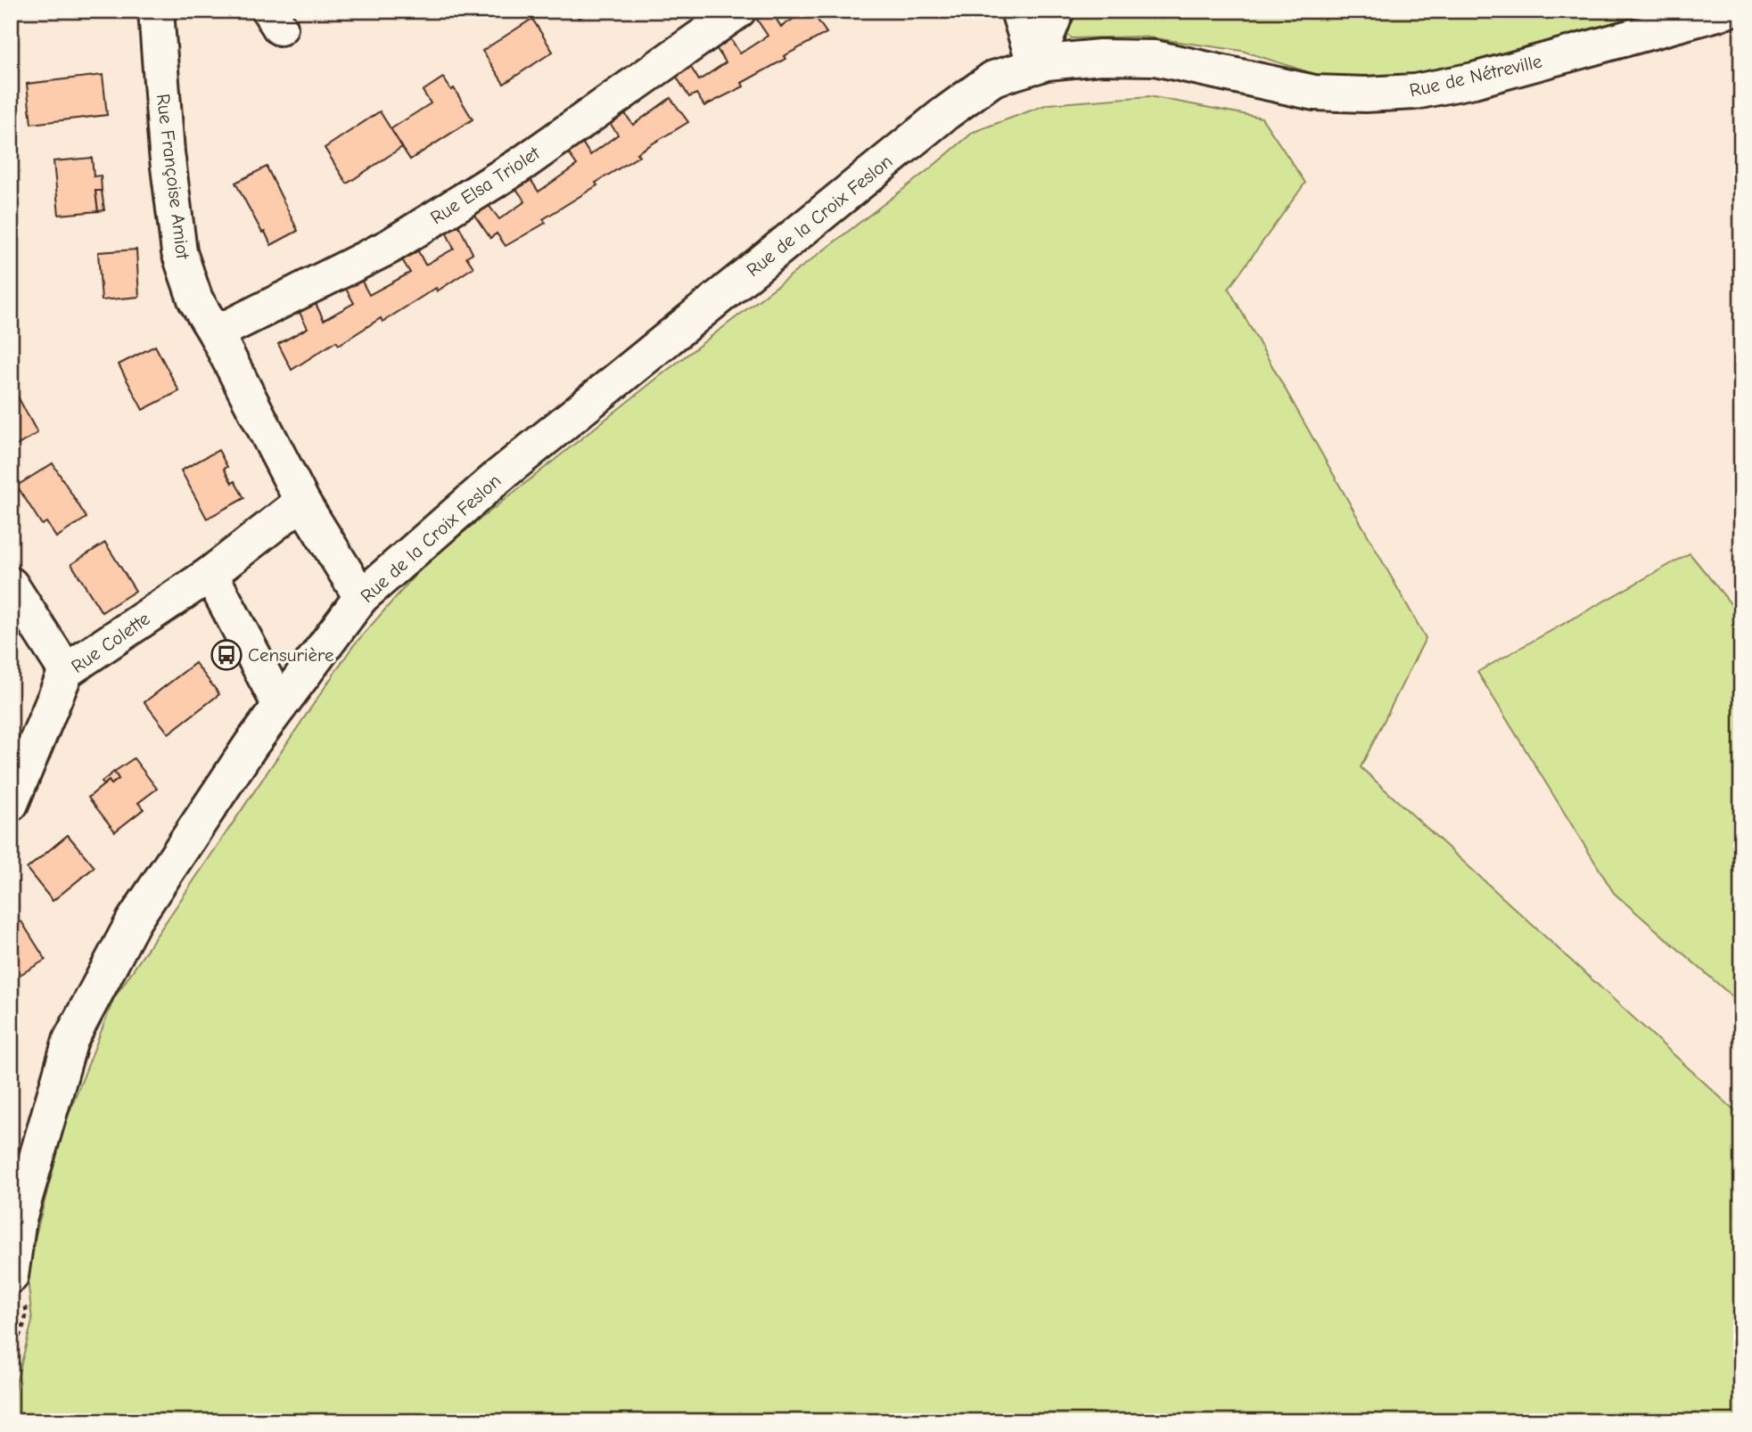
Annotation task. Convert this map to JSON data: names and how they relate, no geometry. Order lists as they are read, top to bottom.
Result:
{
  "streets": {
    "street": [
      "Rue de Nétreville",
      "Rue Françoise Amiot",
      "Rue Elsa Triolet",
      "Rue de la Croix Feslon",
      "Rue Colette"
    ]
  },
  "crossings": [
    ["Rue de Nétreville", "Rue de la Croix Feslon"],
    ["Rue Françoise Amiot", "Rue Elsa Triolet"],
    ["Rue Françoise Amiot", "Rue de la Croix Feslon"],
    ["Rue Françoise Amiot", "Rue Colette"]
  ],
  "places": {
    "bus stop": ["Censurière"]
  }
}
